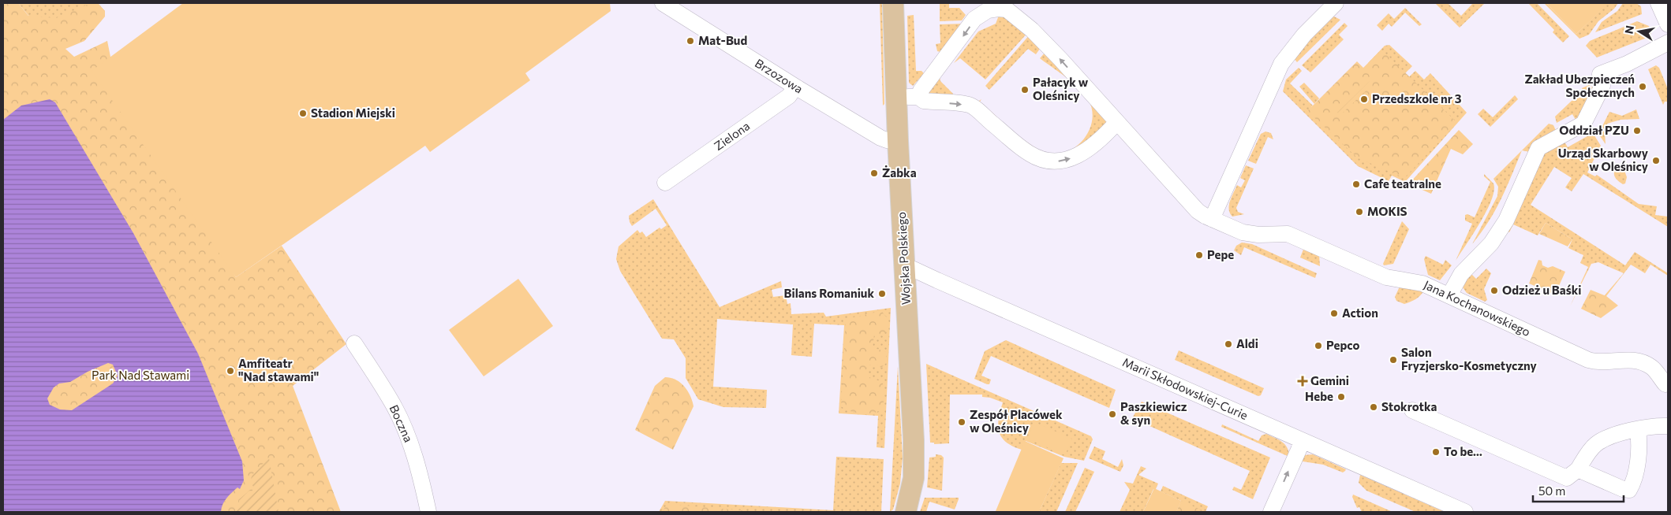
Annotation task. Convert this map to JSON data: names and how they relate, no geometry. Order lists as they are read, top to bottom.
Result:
{
  "streets": {
    "main road": ["Wojska Polskiego"],
    "street": [
      "Brzozowa",
      "Zielona",
      "Jana Kochanowskiego",
      "Marii Skłodowskiej-Curie",
      "Boczna"
    ]
  },
  "crossings": [
    ["Brzozowa", "Zielona"],
    ["Brzozowa", "Wojska Polskiego"],
    ["Wojska Polskiego", "Marii Skłodowskiej-Curie"]
  ],
  "parks": ["Park Nad Stawami"],
  "places": {
    "other": [
      "Mat-Bud",
      "Zakład Ubezpieczeń Społecznych",
      "Pałacyk w Oleśnicy",
      "Przedszkole nr 3",
      "Stadion Miejski",
      "Oddział PZU",
      "Urząd Skarbowy w Oleśnicy",
      "Żabka",
      "Cafe teatralne",
      "MOKIS",
      "Pepe",
      "Odzież u Baśki",
      "Bilans Romaniuk",
      "Action",
      "Aldi",
      "Pepco",
      "Salon Fryzjersko-Kosmetyczny",
      "Amfiteatr \"Nad stawami\"",
      "Hebe",
      "Stokrotka",
      "Paszkiewicz & syn",
      "Zespół Placówek w Oleśnicy",
      "To be…"
    ],
    "health": ["Gemini"]
  },
  "scale_bar": "50 m",
  "north": "left"
}
